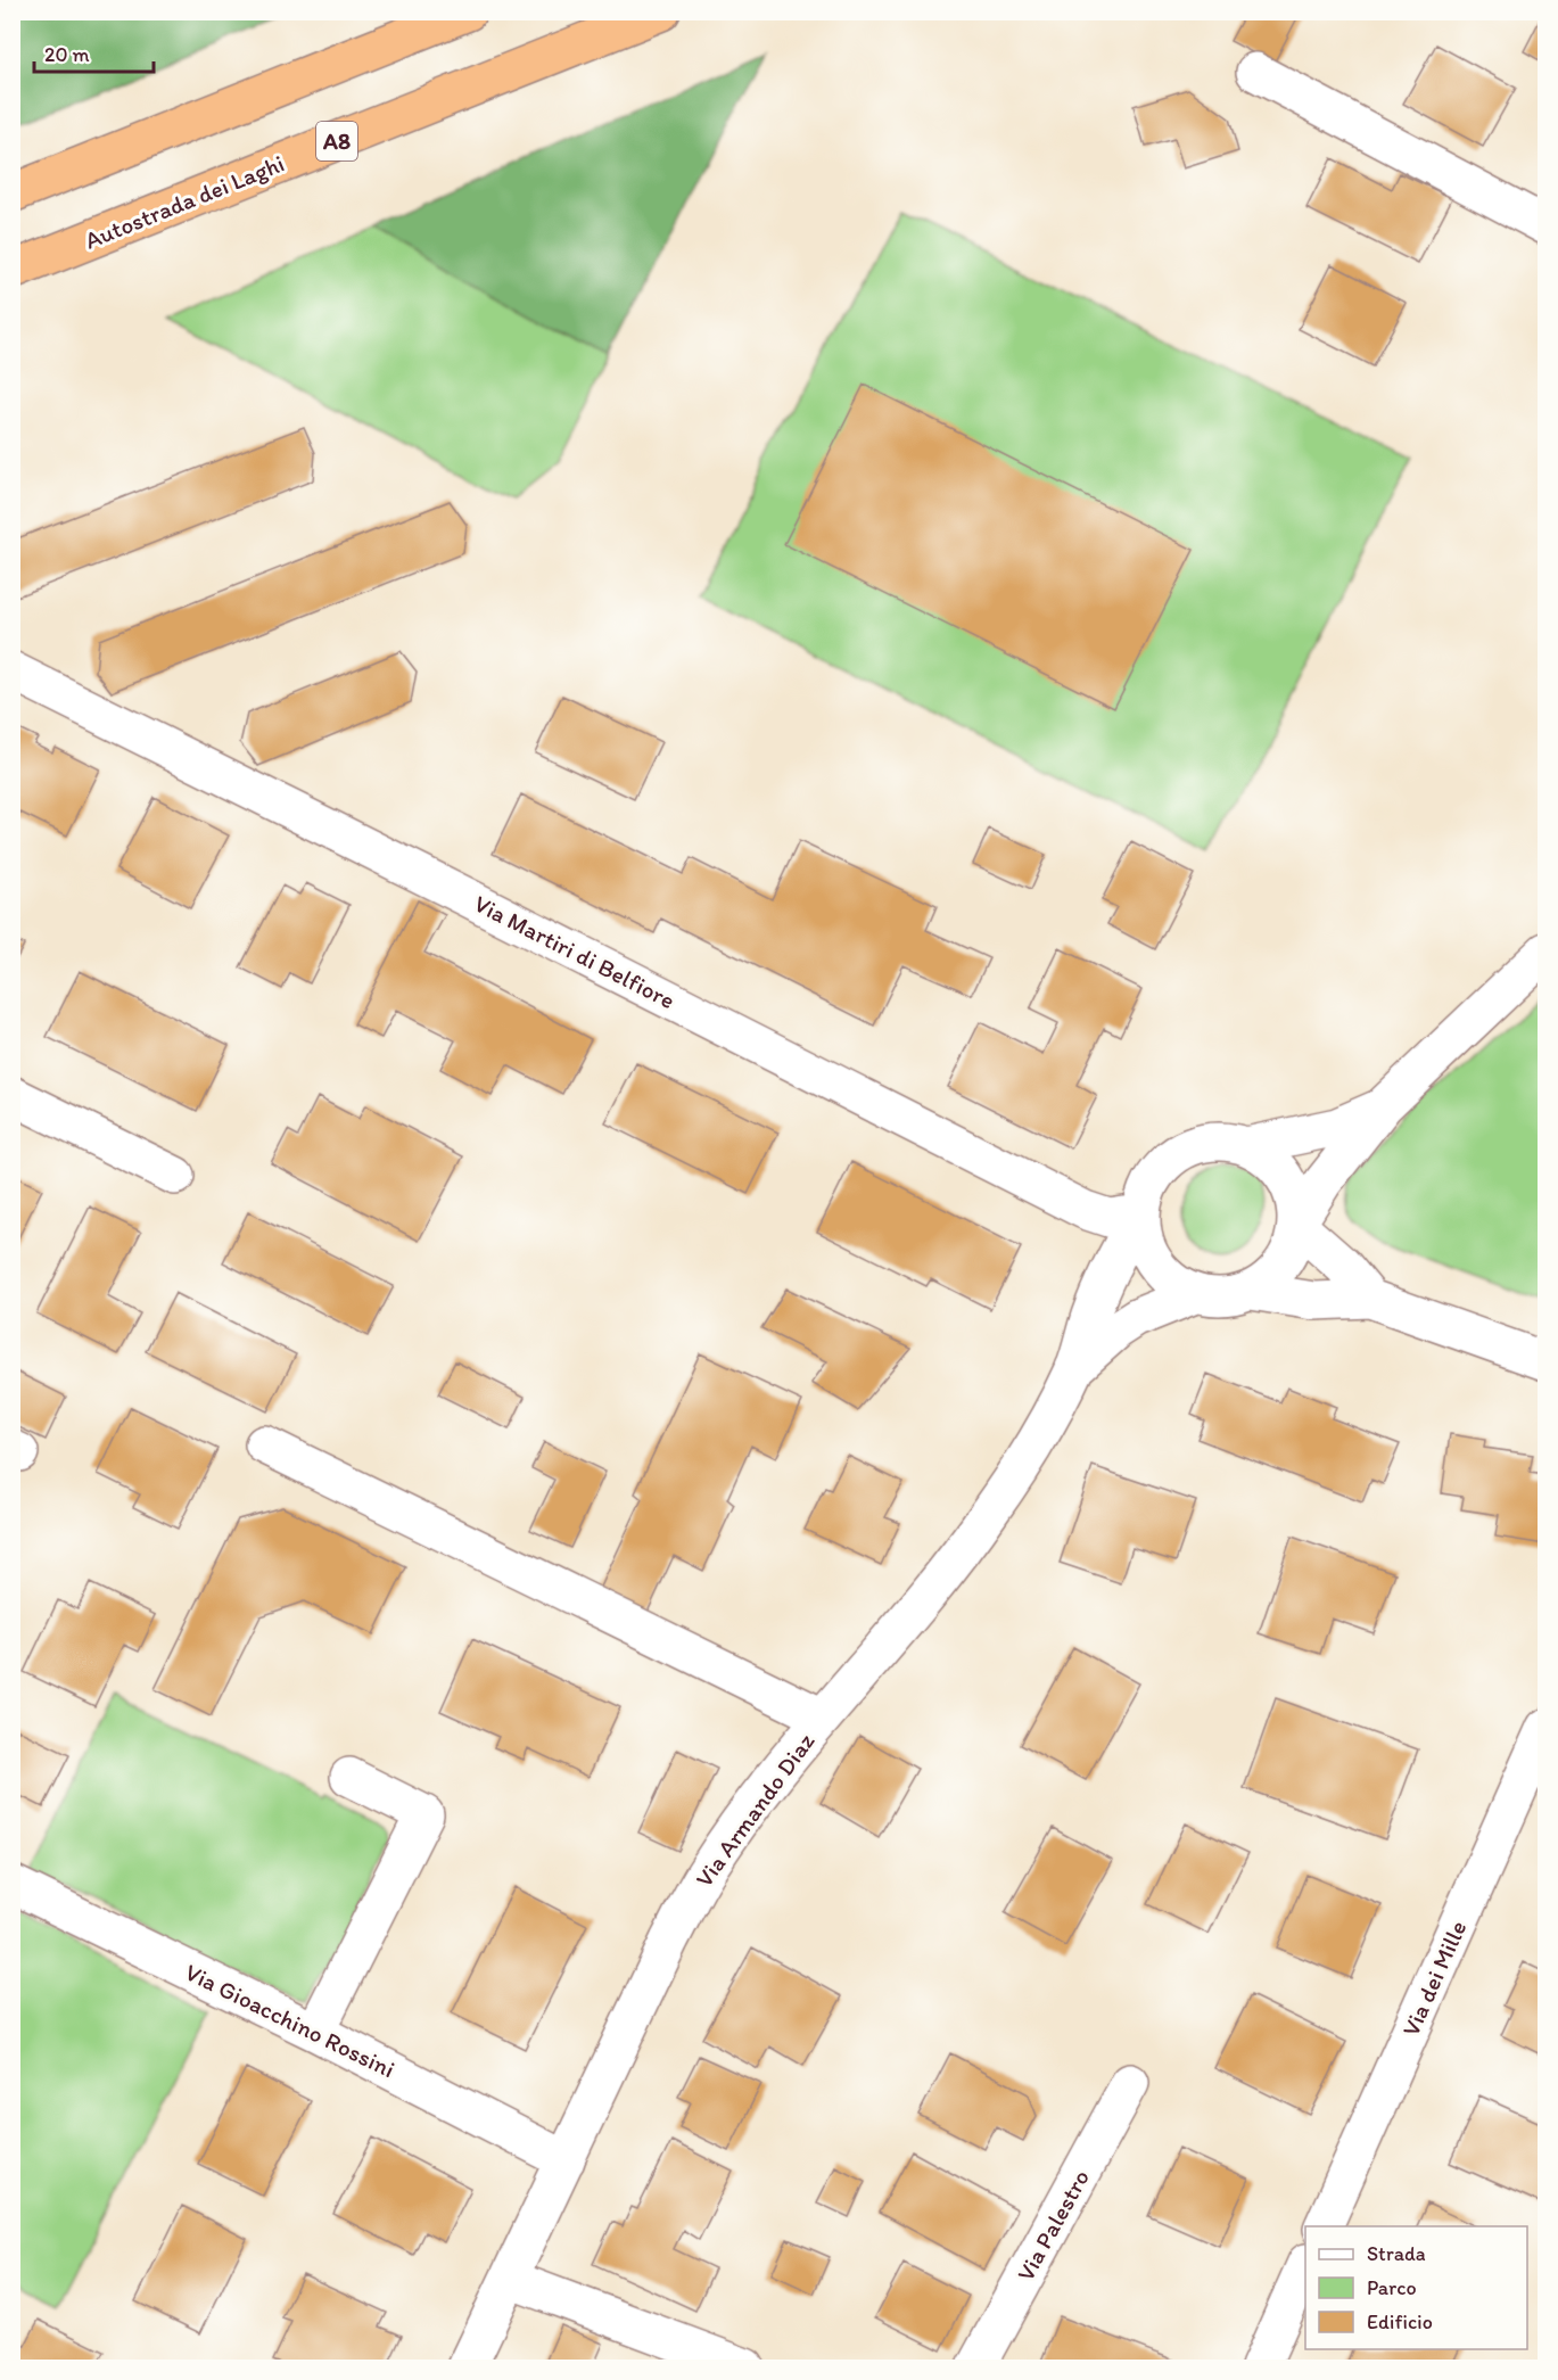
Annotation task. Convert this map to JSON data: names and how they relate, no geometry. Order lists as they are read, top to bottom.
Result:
{
  "streets": {
    "highway": ["A8", "Autostrada dei Laghi"],
    "street": [
      "Via Martiri di Belfiore",
      "Via Armando Diaz",
      "Via dei Mille",
      "Via Gioacchino Rossini",
      "Via Palestro"
    ]
  },
  "crossings": [
    ["Via Martiri di Belfiore", "Via Armando Diaz"],
    ["Via Armando Diaz", "Via Gioacchino Rossini"]
  ],
  "legend": ["Strada", "Parco", "Edificio"],
  "scale_bar": "20 m"
}
